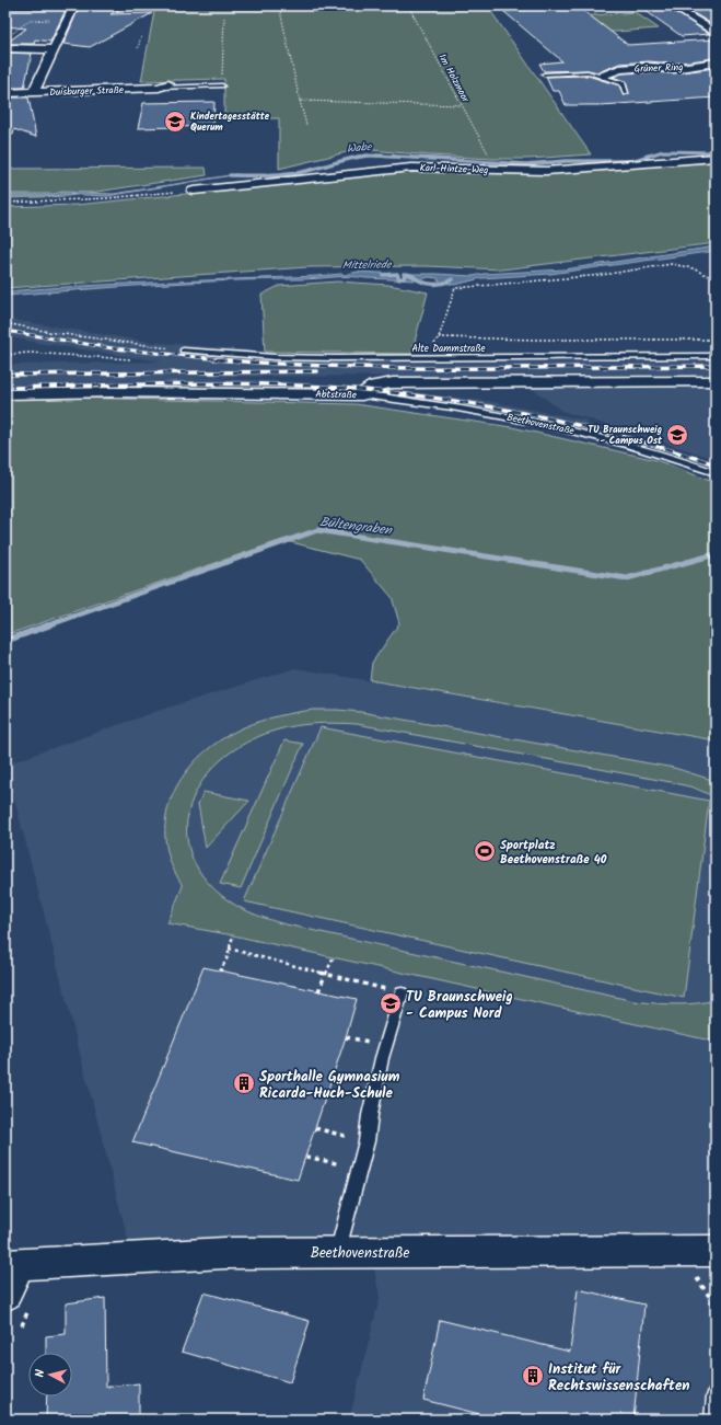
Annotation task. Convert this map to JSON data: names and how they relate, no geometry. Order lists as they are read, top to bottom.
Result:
{
  "streets": {
    "street": [
      "Grüner Ring",
      "Duisburger Straße",
      "Karl-Hintze-Weg",
      "Abtstraße",
      "Beethovenstraße"
    ],
    "lane": ["Alte Dammstraße"],
    "path": ["Im Holzmoor"]
  },
  "crossings": [
    ["Abtstraße", "Beethovenstraße"]
  ],
  "water": ["Wabe", "Mittelriede", "Bültengraben"],
  "places": {
    "school or university": ["Kindertagesstätte Querum", "TU Braunschweig - Campus Ost", "TU Braunschweig - Campus Nord"],
    "sports": ["Sportplatz Beethovenstraße 40"],
    "building": ["Sporthalle Gymnasium Ricarda-Huch-Schule", "Institut für Rechtswissenschaften"]
  },
  "north": "left"
}
